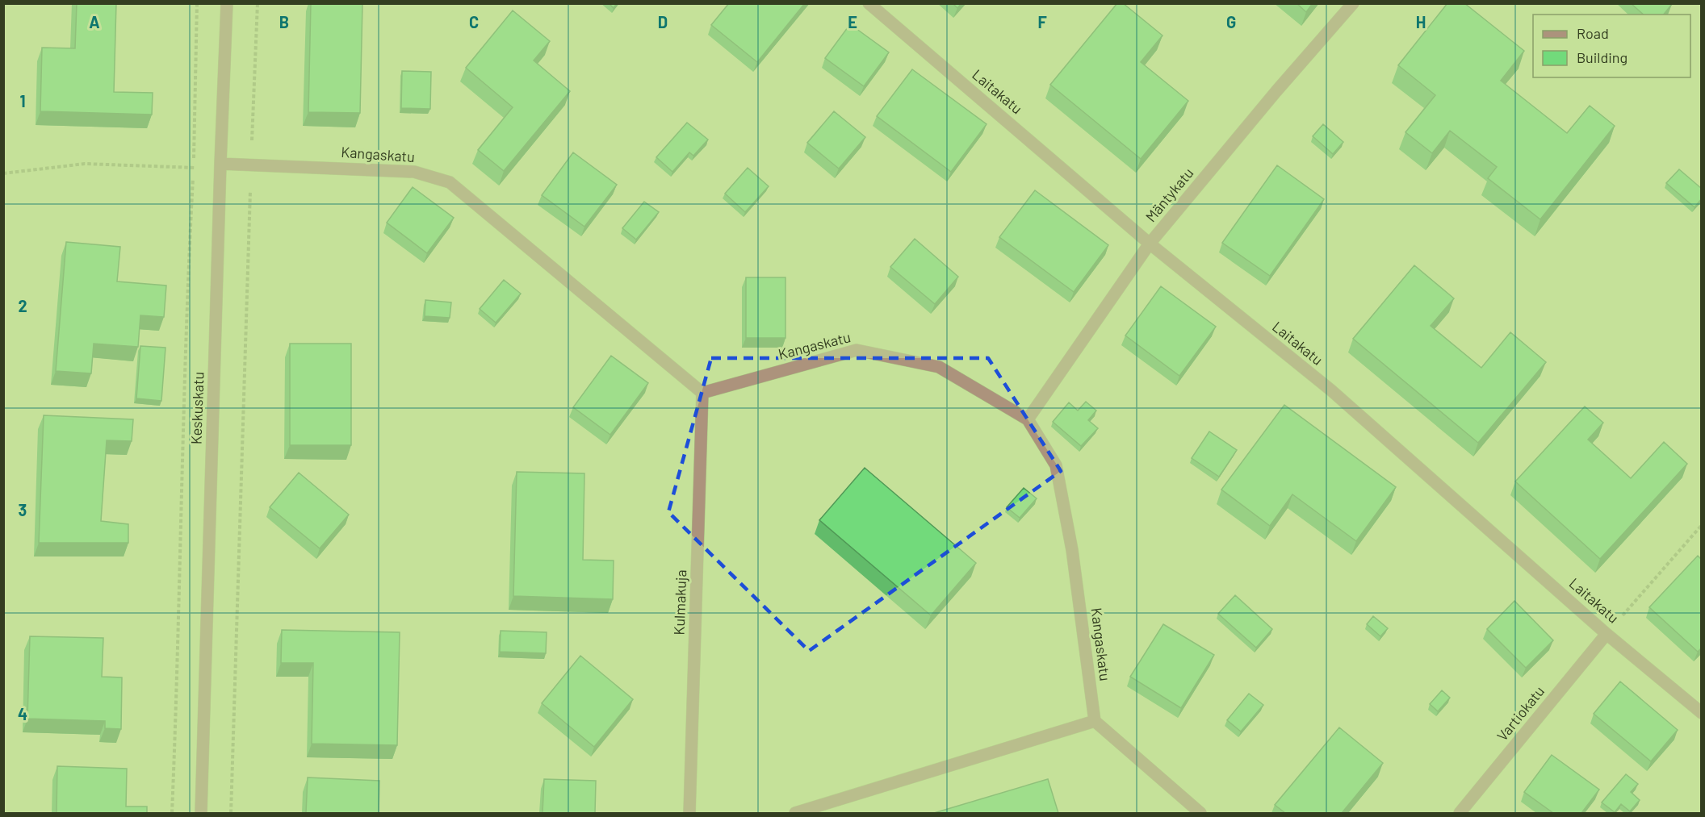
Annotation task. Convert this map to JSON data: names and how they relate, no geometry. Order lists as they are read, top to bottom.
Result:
{
  "streets": {
    "street": [
      "Laitakatu",
      "Kangaskatu",
      "Mäntykatu",
      "Keskuskatu",
      "Kulmakuja",
      "Vartiokatu"
    ]
  },
  "crossings": [
    ["Laitakatu", "Mäntykatu"],
    ["Laitakatu", "Vartiokatu"],
    ["Kangaskatu", "Mäntykatu"],
    ["Kangaskatu", "Keskuskatu"],
    ["Kangaskatu", "Kulmakuja"]
  ],
  "legend": ["Road", "Building"],
  "grid": {
    "columns": [
      "A",
      "B",
      "C",
      "D",
      "E",
      "F",
      "G",
      "H"
    ],
    "rows": [
      "1",
      "2",
      "3",
      "4"
    ]
  }
}
